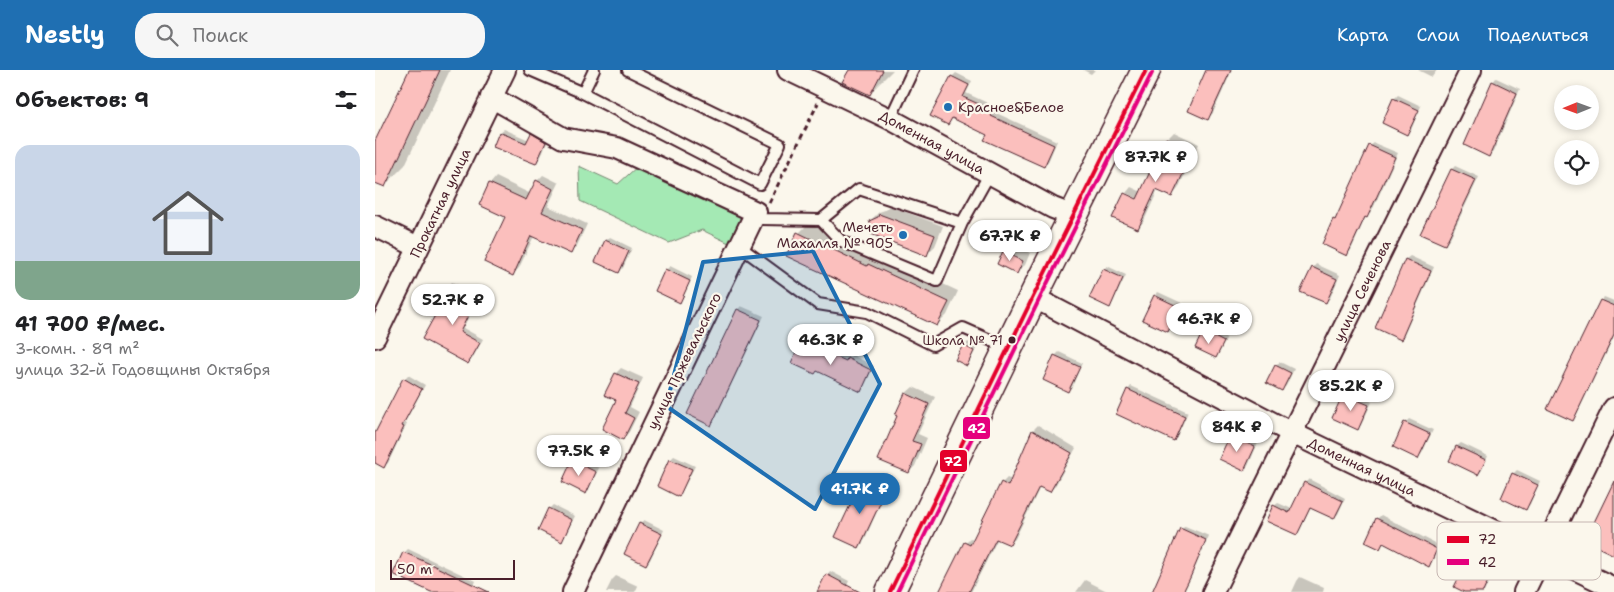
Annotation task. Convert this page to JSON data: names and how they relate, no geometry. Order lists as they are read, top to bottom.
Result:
{
  "streets": {
    "street": [
      "Доменная улица",
      "Прокатная улица",
      "улица Сеченова",
      "улица Пржевальского"
    ]
  },
  "crossings": [
    ["Доменная улица", "улица Сеченова"]
  ],
  "places": ["Красное&Белое", "Мечеть Махалля № 905", "Школа № 71"],
  "lines": ["transit line 72", "transit line 42"],
  "legend": ["72", "42"],
  "scale_bar": "50 m",
  "north": "left",
  "page": {
    "header": "Nestly",
    "search": "Поиск",
    "nav": ["Карта", "Слои", "Поделиться"],
    "heading": "Объектов: 9",
    "list": [
      {
        "name": "41 700 ₽/мес.",
        "note": "3-комн. · 89 m² · улица 32-й Годовщины Октября"
      }
    ],
    "price": [
      "87.7K ₽",
      "67.7K ₽",
      "52.7K ₽",
      "46.7K ₽",
      "46.3K ₽",
      "85.2K ₽",
      "84K ₽",
      "77.5K ₽",
      "41.7K ₽"
    ],
    "scale": "50 m"
  }
}
